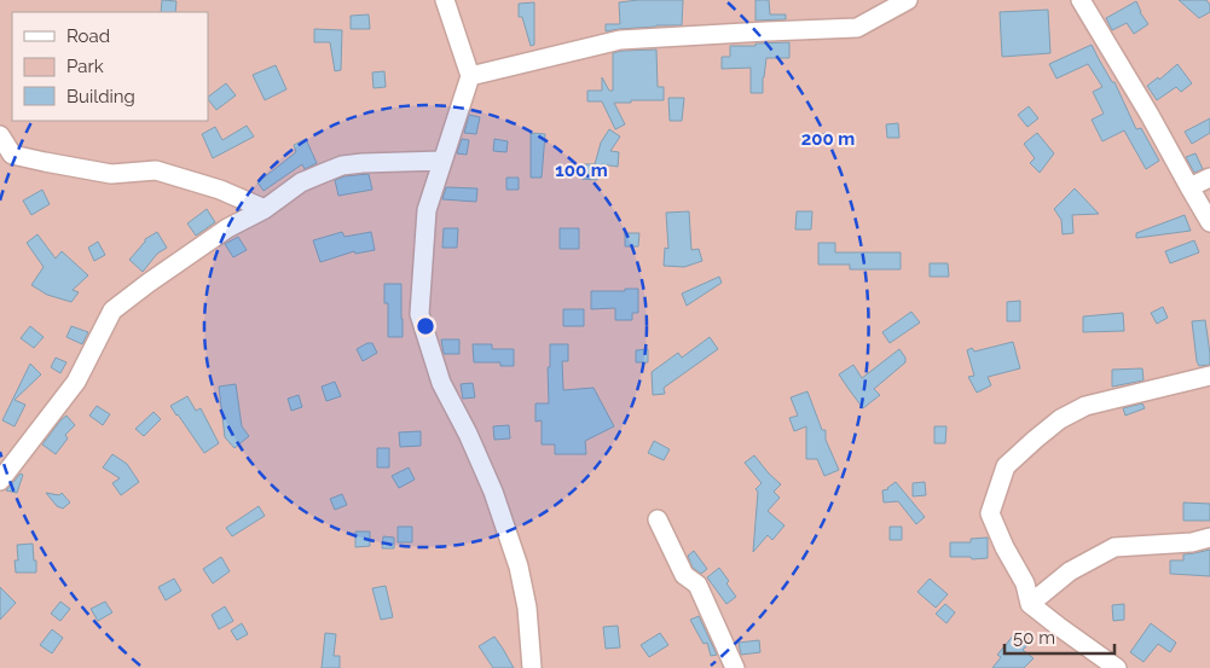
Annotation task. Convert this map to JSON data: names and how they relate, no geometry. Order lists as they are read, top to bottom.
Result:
{
  "legend": ["Road", "Park", "Building"],
  "scale_bar": "50 m",
  "rings": ["200 m", "100 m"]
}
